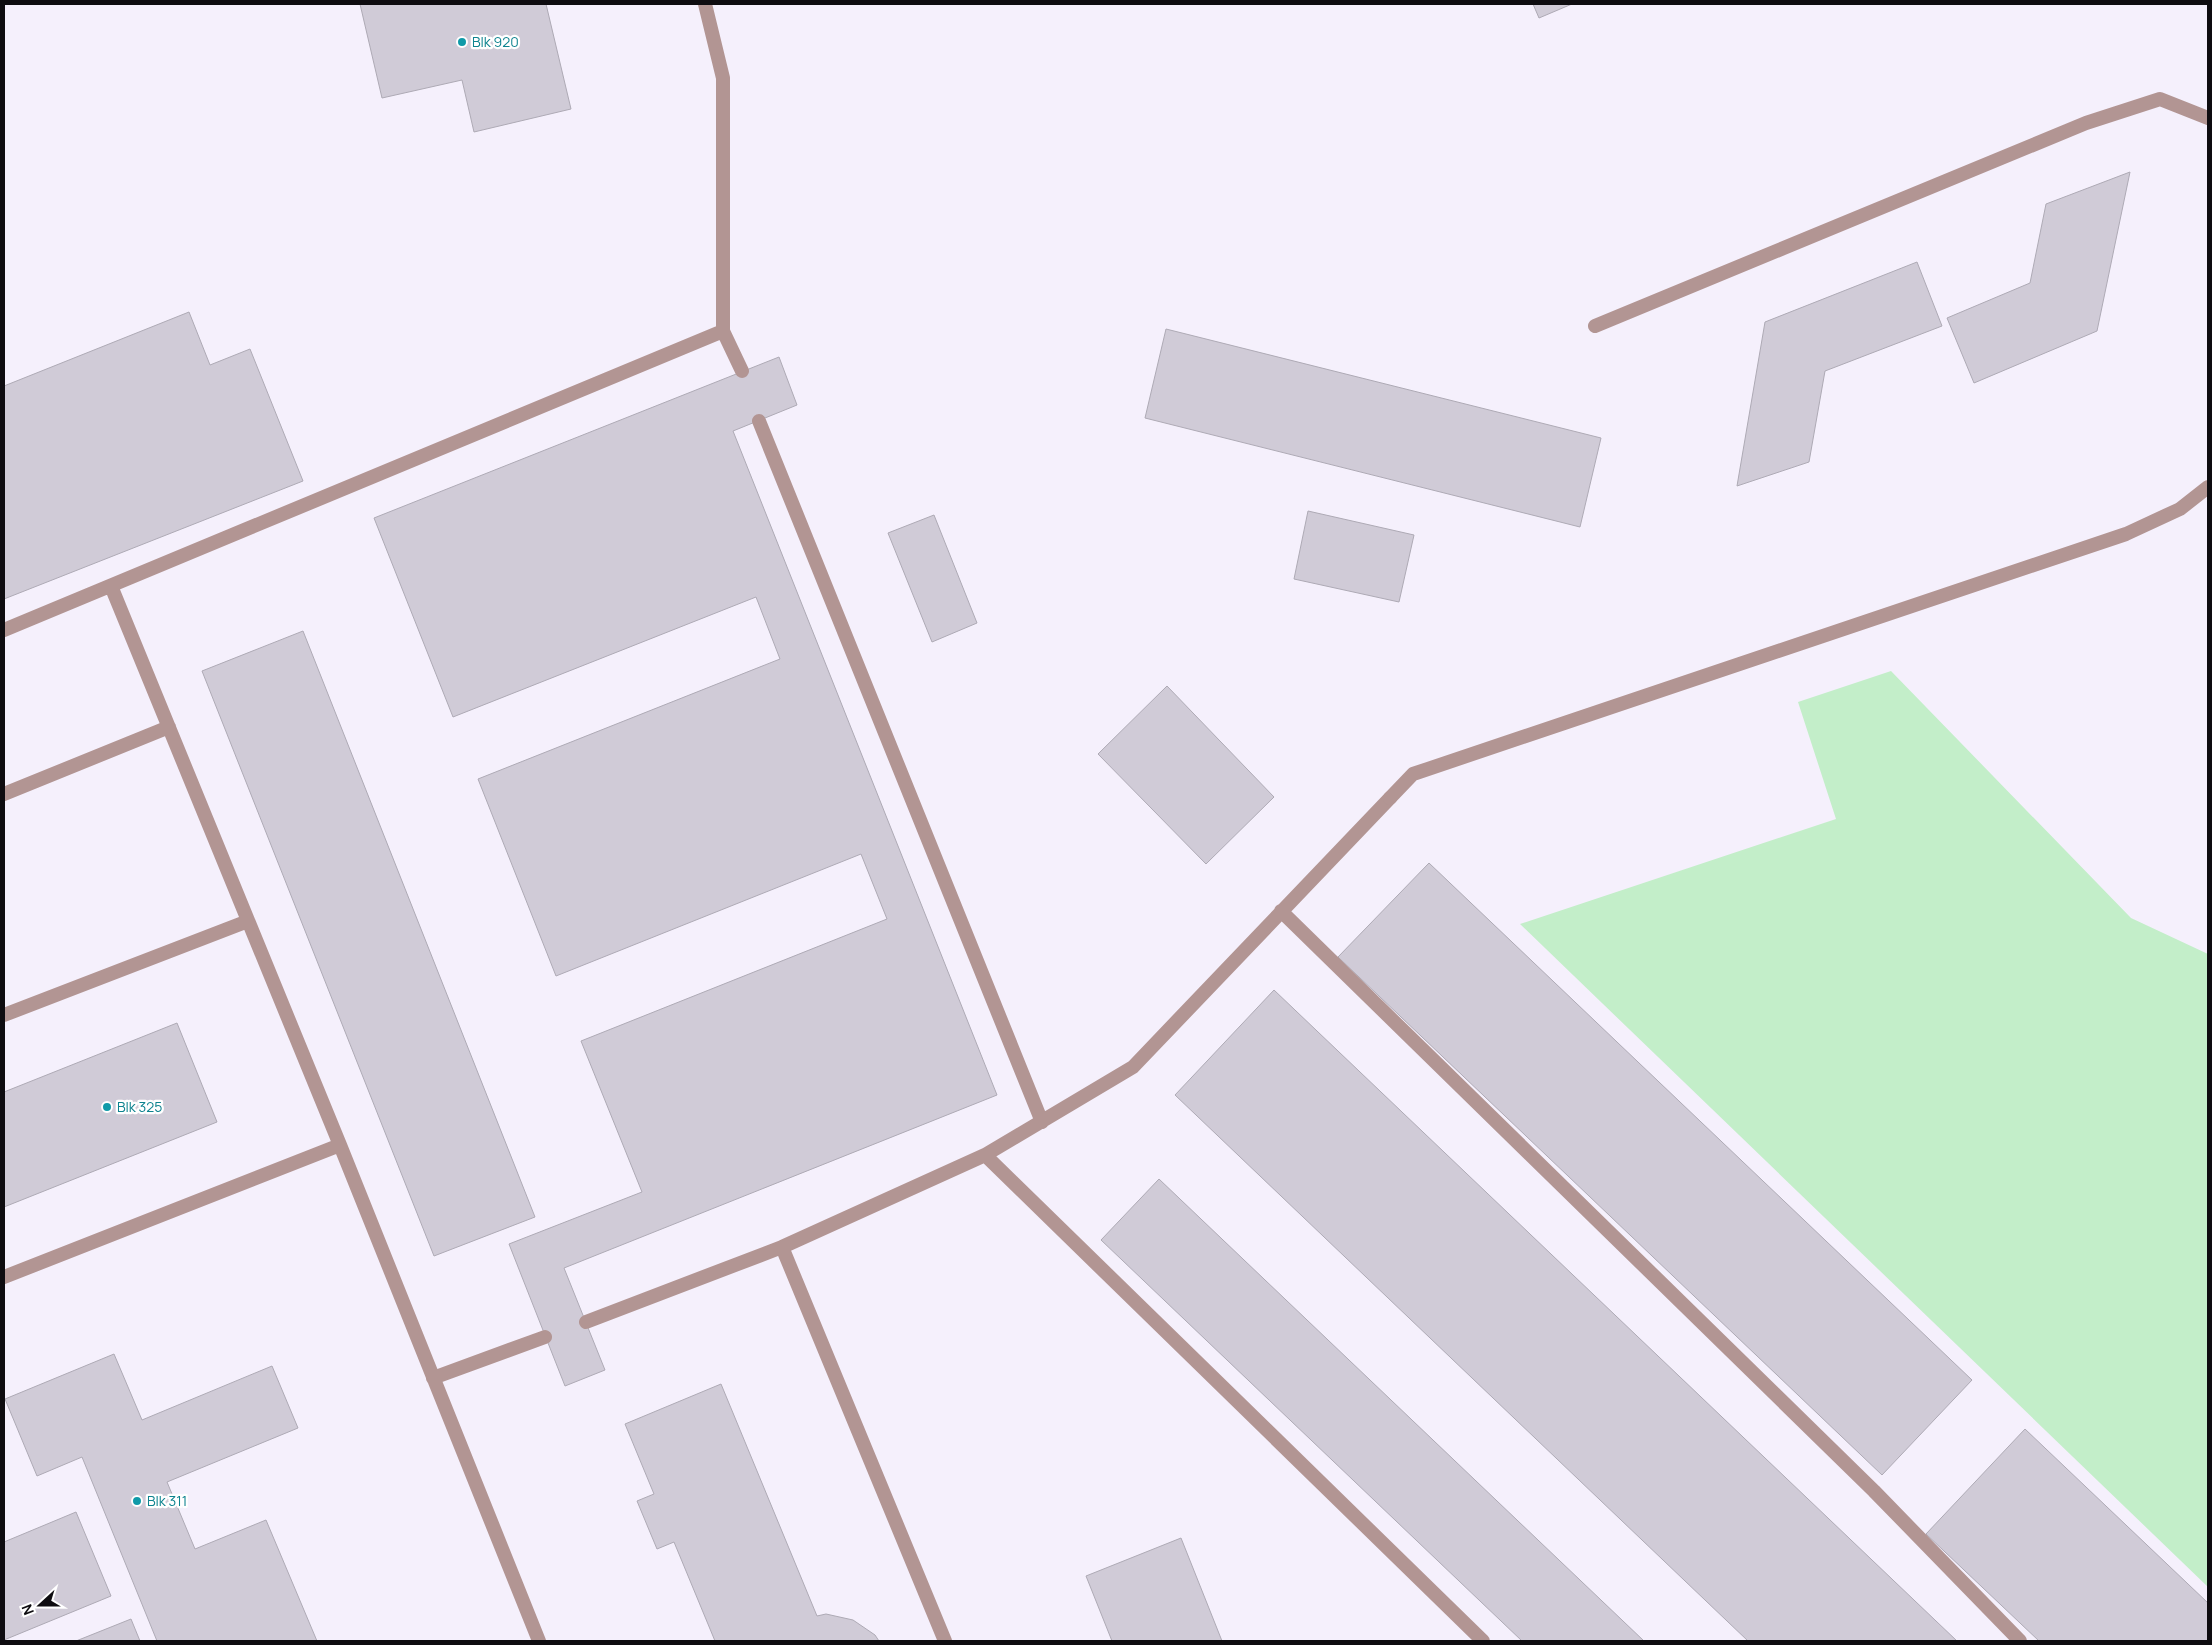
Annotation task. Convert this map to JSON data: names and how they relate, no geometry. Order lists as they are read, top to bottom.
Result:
{
  "places": ["Blk 920", "Blk 325", "Blk 311"],
  "north": "left"
}
